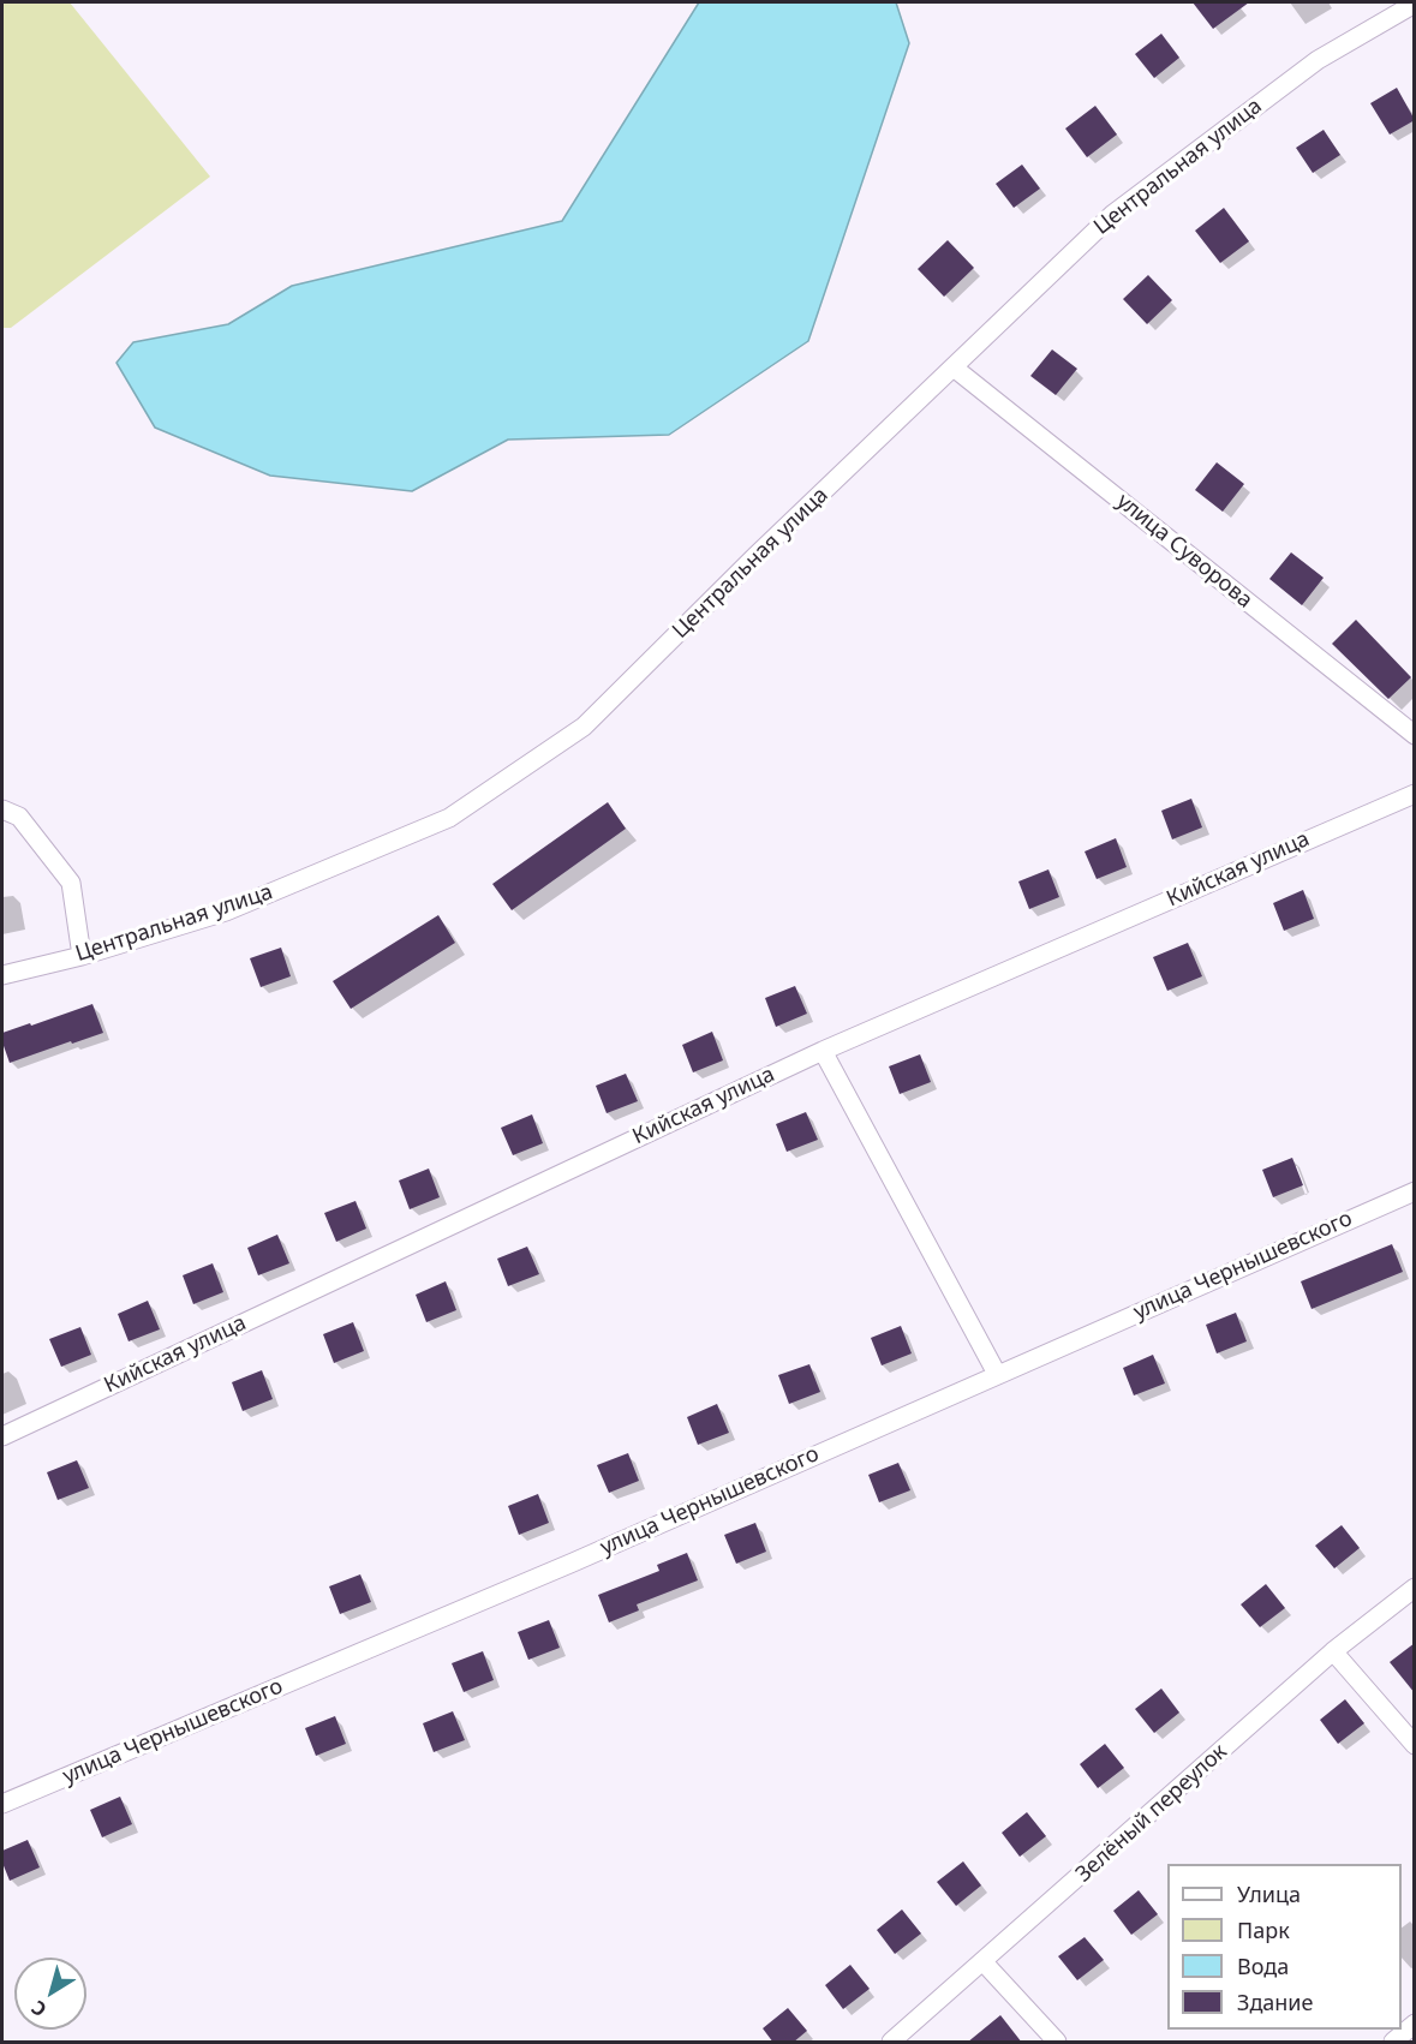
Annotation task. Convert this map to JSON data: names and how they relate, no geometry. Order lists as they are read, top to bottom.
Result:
{
  "streets": {
    "street": [
      "Центральная улица",
      "улица Суворова",
      "Кийская улица",
      "улица Чернышевского",
      "Зелёный переулок"
    ]
  },
  "crossings": [
    ["Центральная улица", "улица Суворова"]
  ],
  "legend": [
    "Улица",
    "Парк",
    "Вода",
    "Здание"
  ],
  "north": "bottom left"
}
